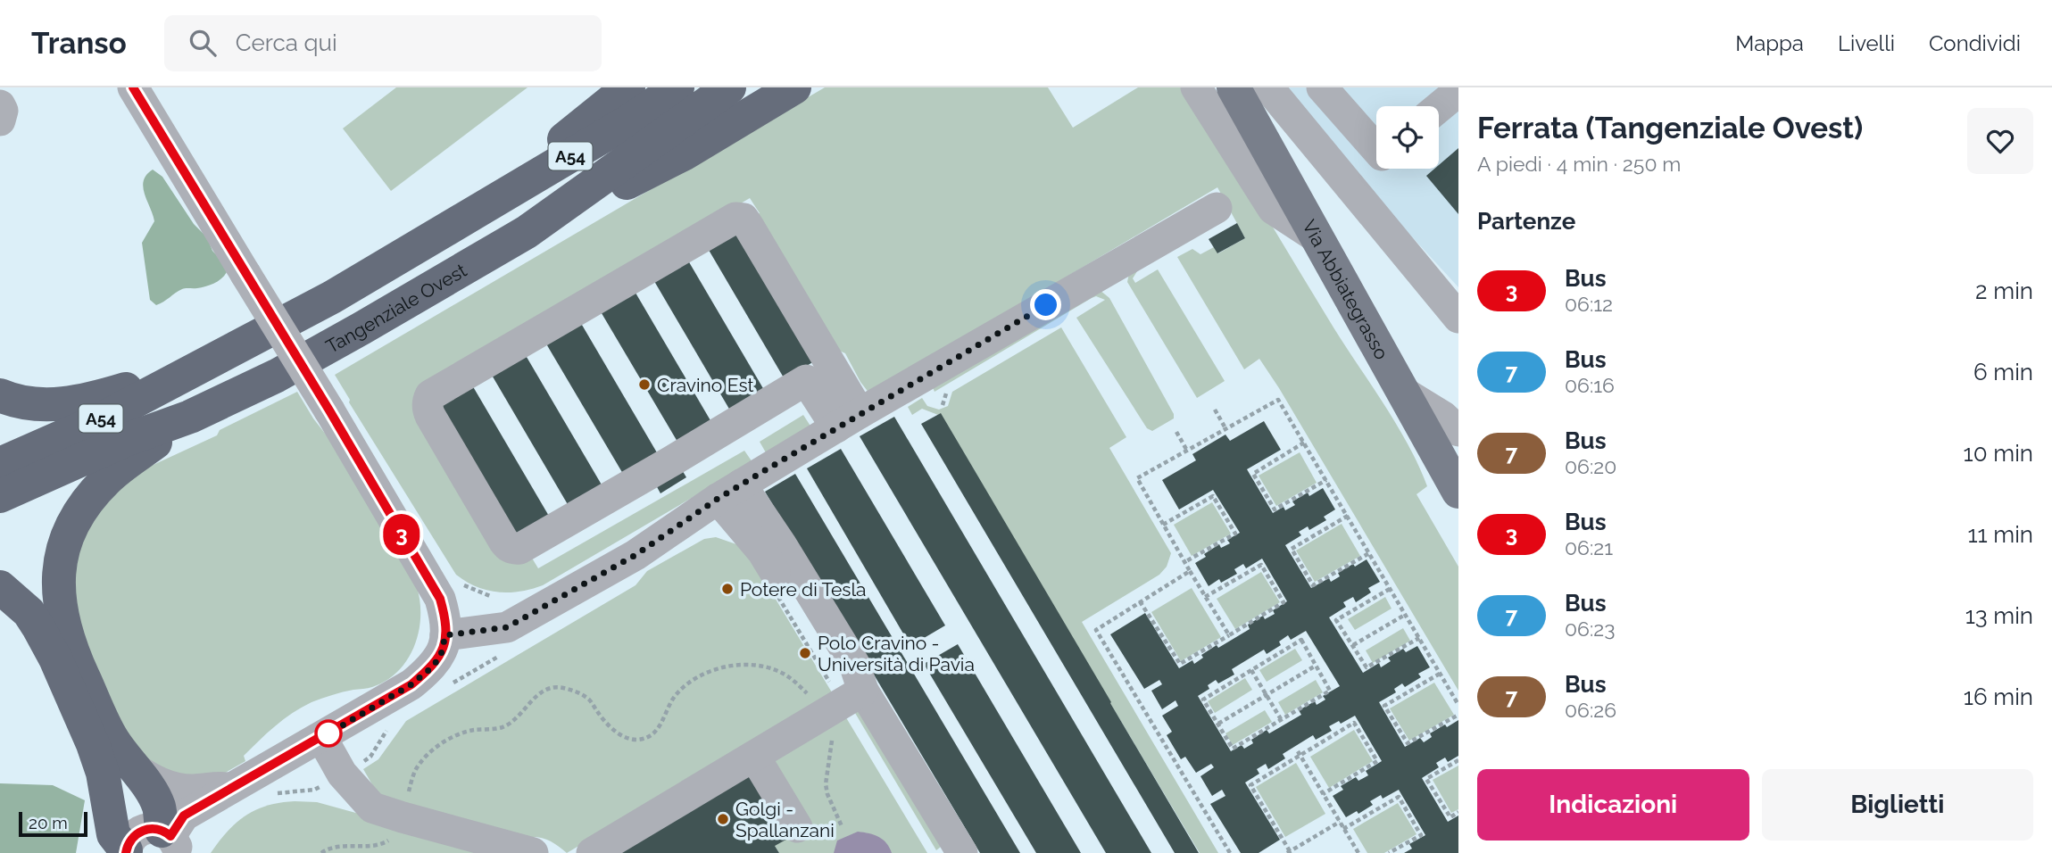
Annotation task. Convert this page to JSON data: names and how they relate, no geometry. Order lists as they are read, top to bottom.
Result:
{
  "streets": {
    "highway": ["A54", "Tangenziale Ovest"],
    "main road": ["Via Abbiategrasso"]
  },
  "places": [
    "Cravino Est",
    "Potere di Tesla",
    "Polo Cravino - Università di Pavia",
    "Golgi - Spallanzani"
  ],
  "lines": ["bus line 3"],
  "scale_bar": "20 m",
  "page": {
    "header": "Transo",
    "search": "Cerca qui",
    "nav": ["Mappa", "Livelli", "Condividi"],
    "on_map": "3",
    "heading": [
      ["Ferrata (Tangenziale Ovest)", "A piedi · 4 min · 250 m"],
      "Partenze"
    ],
    "list": [
      {
        "mark": "3",
        "name": "Bus",
        "note": "06:12",
        "value": "2 min"
      },
      {
        "mark": "7",
        "name": "Bus",
        "note": "06:16",
        "value": "6 min"
      },
      {
        "mark": "7",
        "name": "Bus",
        "note": "06:20",
        "value": "10 min"
      },
      {
        "mark": "3",
        "name": "Bus",
        "note": "06:21",
        "value": "11 min"
      },
      {
        "mark": "7",
        "name": "Bus",
        "note": "06:23",
        "value": "13 min"
      },
      {
        "mark": "7",
        "name": "Bus",
        "note": "06:26",
        "value": "16 min"
      }
    ],
    "buttons": ["Indicazioni", "Biglietti"],
    "scale": "20 m"
  }
}
